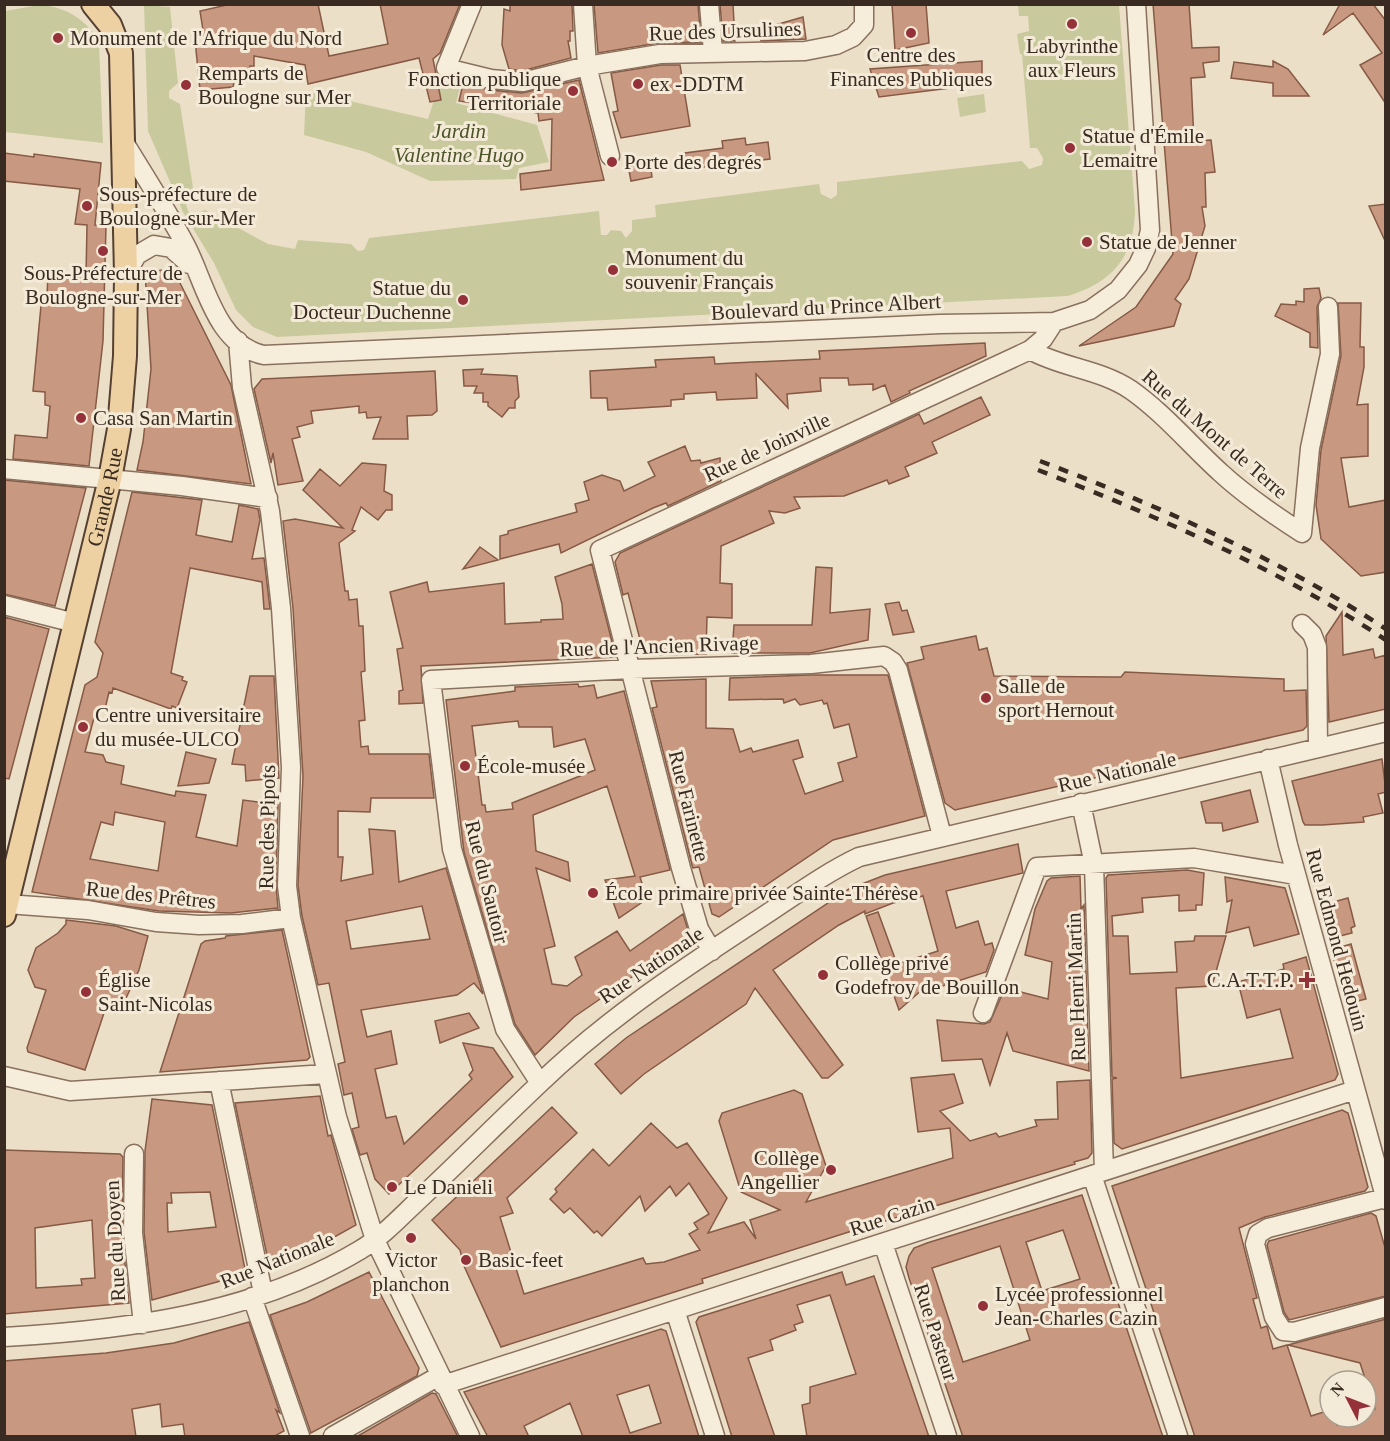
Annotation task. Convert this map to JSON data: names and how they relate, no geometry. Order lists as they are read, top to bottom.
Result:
{
  "streets": {
    "main road": ["Grande Rue"],
    "street": [
      "Rue des Ursulines",
      "Boulevard du Prince Albert",
      "Rue du Mont de Terre",
      "Rue de Joinville",
      "Rue de l'Ancien Rivage",
      "Rue Nationale",
      "Rue Farinette",
      "Rue des Pipots",
      "Rue du Sautoir",
      "Rue des Prêtres",
      "Rue Edmond Hedouin",
      "Rue Henri Martin",
      "Rue Cazin",
      "Rue du Doyen",
      "Rue Pasteur"
    ]
  },
  "crossings": [
    ["Boulevard du Prince Albert", "Rue de Joinville"],
    ["Boulevard du Prince Albert", "Rue des Pipots"],
    ["Rue du Mont de Terre", "Rue de Joinville"],
    ["Rue de Joinville", "Rue de l'Ancien Rivage"],
    ["Rue de Joinville", "Rue Farinette"],
    ["Grande Rue", "Rue des Prêtres"],
    ["Rue de l'Ancien Rivage", "Rue Nationale"],
    ["Rue de l'Ancien Rivage", "Rue Farinette"],
    ["Rue de l'Ancien Rivage", "Rue du Sautoir"],
    ["Rue Nationale", "Rue Farinette"],
    ["Rue Nationale", "Rue des Pipots"],
    ["Rue Nationale", "Rue du Sautoir"],
    ["Rue Nationale", "Rue Edmond Hedouin"],
    ["Rue Nationale", "Rue Henri Martin"],
    ["Rue Nationale", "Rue du Doyen"],
    ["Rue des Pipots", "Rue des Prêtres"],
    ["Rue des Pipots", "Rue Cazin"],
    ["Rue Edmond Hedouin", "Rue Cazin"],
    ["Rue Henri Martin", "Rue Cazin"],
    ["Rue Cazin", "Rue Pasteur"]
  ],
  "parks": ["Jardin Valentine Hugo"],
  "places": {
    "other": [
      "Labyrinthe aux Fleurs",
      "Centre des Finances Publiques",
      "Monument de l'Afrique du Nord",
      "ex -DDTM",
      "Remparts de Boulogne sur Mer",
      "Fonction publique Territoriale",
      "Statue d'Émile Lemaitre",
      "Porte des degrés",
      "Sous-préfecture de Boulogne-sur-Mer",
      "Statue de Jenner",
      "Sous-Préfecture de Boulogne-sur-Mer",
      "Monument du souvenir Français",
      "Statue du Docteur Duchenne",
      "Casa San Martin",
      "Salle de sport Hernout",
      "Centre universitaire du musée-ULCO",
      "École-musée",
      "École primaire privée Sainte-Thérèse",
      "Collège privé Godefroy de Bouillon",
      "Église Saint-Nicolas",
      "Collège Angellier",
      "Le Danieli",
      "Victor planchon",
      "Basic-feet",
      "Lycée professionnel Jean-Charles Cazin"
    ],
    "health": ["C.A.T.T.P."]
  },
  "north": "top left"
}
